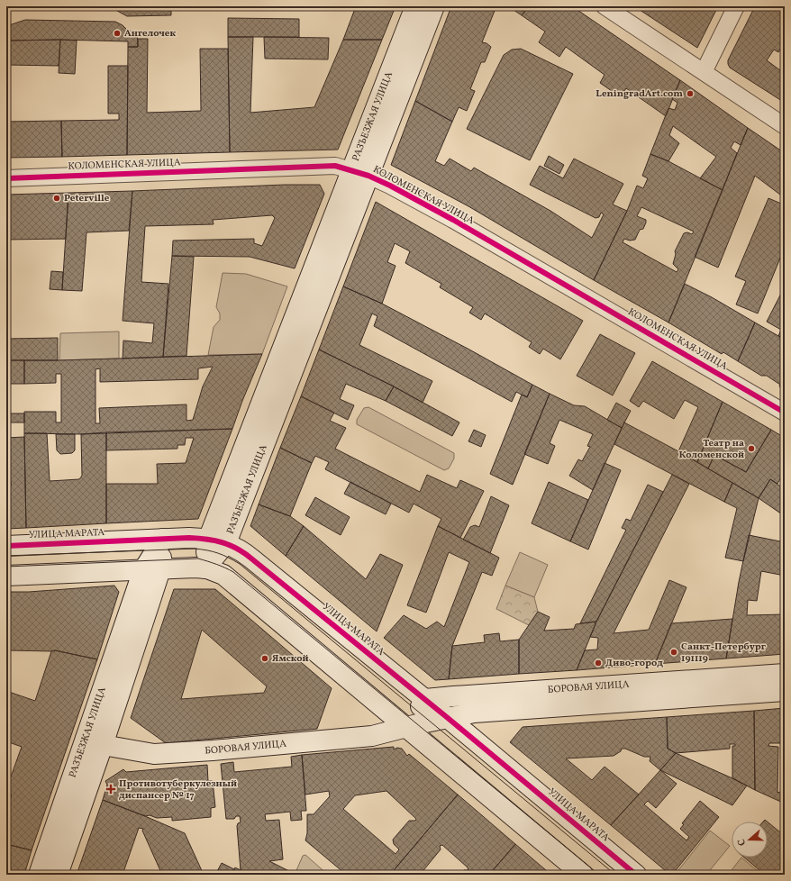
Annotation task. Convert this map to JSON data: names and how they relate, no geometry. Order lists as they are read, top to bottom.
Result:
{
  "streets": {
    "street": [
      "РАЗЪЕЗЖАЯ УЛИЦА",
      "КОЛОМЕНСКАЯ УЛИЦА",
      "УЛИЦА МАРАТА",
      "БОРОВАЯ УЛИЦА"
    ]
  },
  "crossings": [
    ["РАЗЪЕЗЖАЯ УЛИЦА", "КОЛОМЕНСКАЯ УЛИЦА"],
    ["РАЗЪЕЗЖАЯ УЛИЦА", "УЛИЦА МАРАТА"],
    ["РАЗЪЕЗЖАЯ УЛИЦА", "БОРОВАЯ УЛИЦА"],
    ["УЛИЦА МАРАТА", "БОРОВАЯ УЛИЦА"]
  ],
  "places": {
    "other": [
      "Ангелочек",
      "LeningradArt.com",
      "Peterville",
      "Театр на Коломенской",
      "Санкт-Петербург 191119",
      "Ямской",
      "Диво-город"
    ],
    "health": ["Противотуберкулезный диспансер № 17"]
  },
  "north": "left"
}
